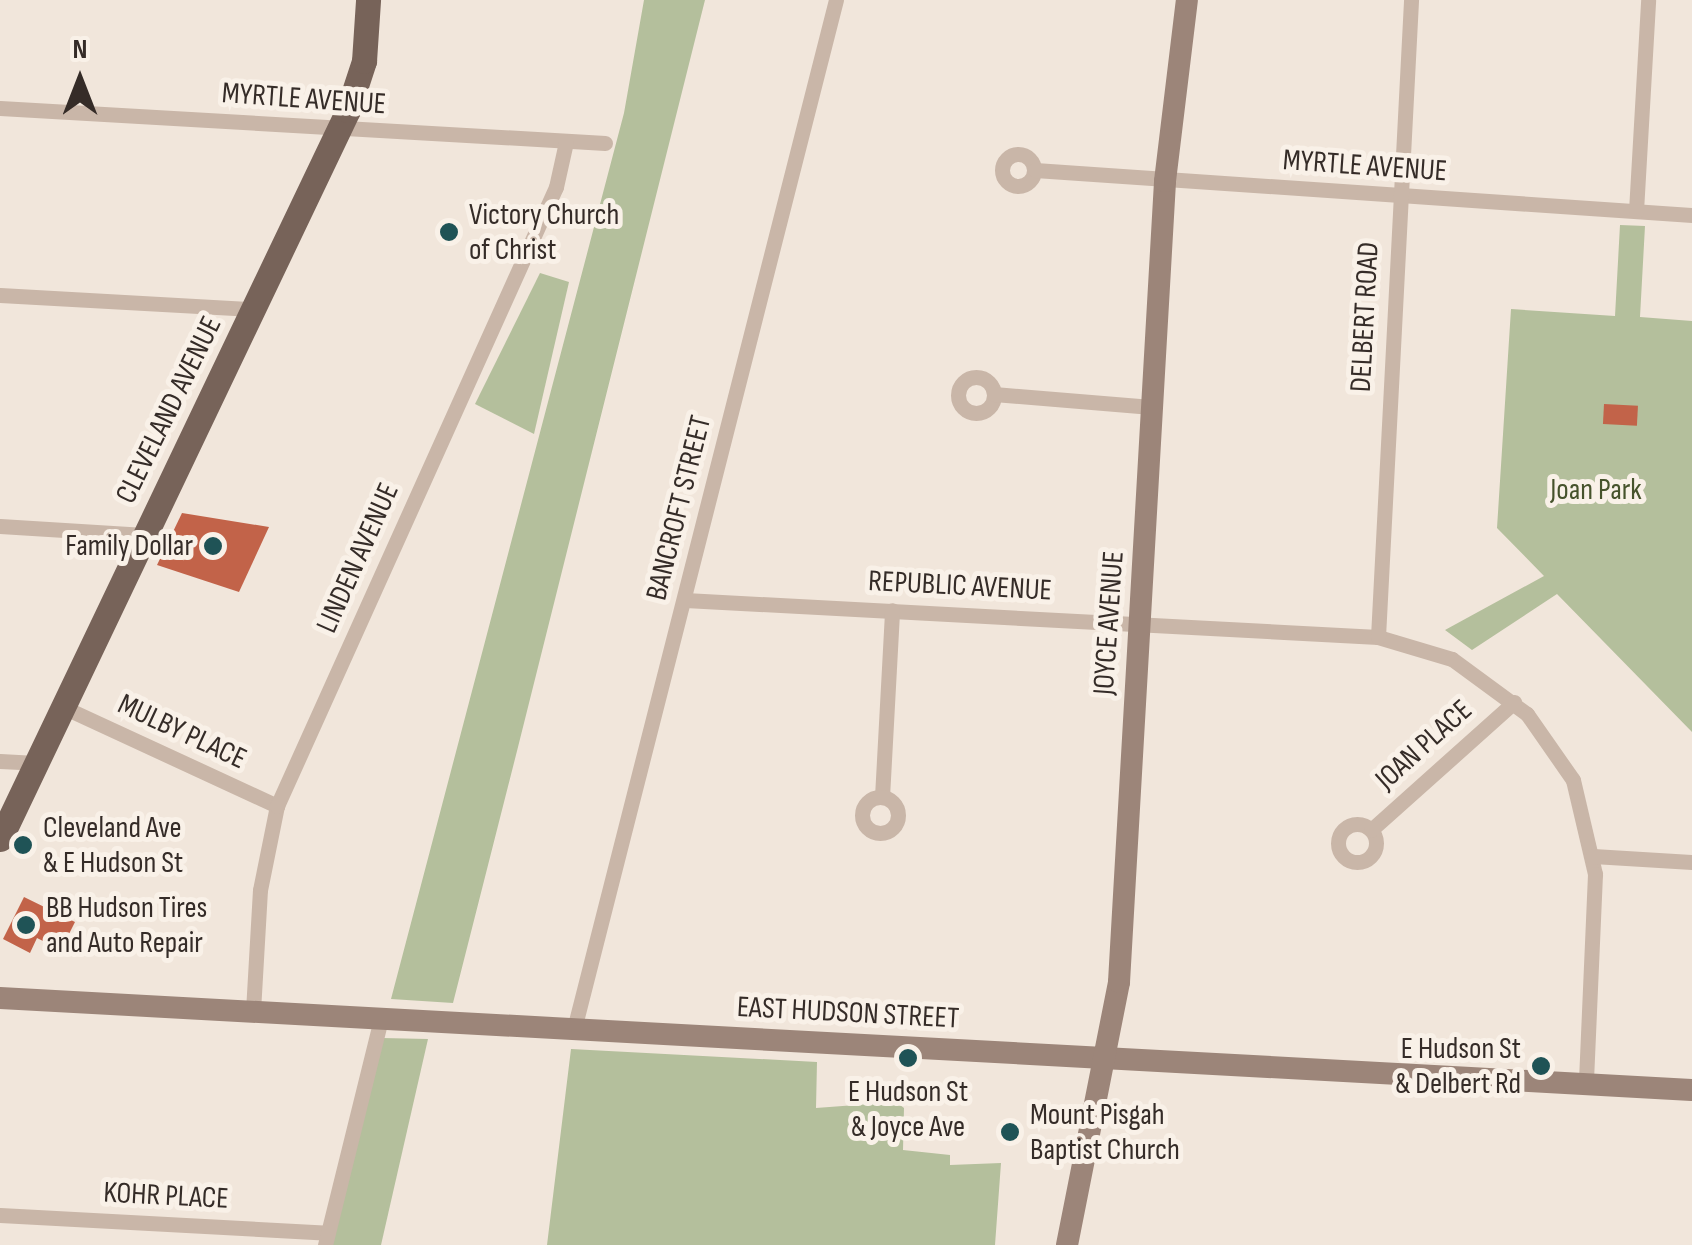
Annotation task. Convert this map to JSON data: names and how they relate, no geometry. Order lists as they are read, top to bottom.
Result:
{
  "streets": {
    "main road": ["CLEVELAND AVENUE", "JOYCE AVENUE", "EAST HUDSON STREET"],
    "street": [
      "MYRTLE AVENUE",
      "DELBERT ROAD",
      "BANCROFT STREET",
      "LINDEN AVENUE",
      "REPUBLIC AVENUE",
      "MULBY PLACE",
      "JOAN PLACE",
      "KOHR PLACE"
    ]
  },
  "crossings": [
    ["MYRTLE AVENUE", "DELBERT ROAD"],
    ["MYRTLE AVENUE", "CLEVELAND AVENUE"],
    ["MYRTLE AVENUE", "LINDEN AVENUE"],
    ["MYRTLE AVENUE", "JOYCE AVENUE"],
    ["DELBERT ROAD", "REPUBLIC AVENUE"],
    ["CLEVELAND AVENUE", "MULBY PLACE"],
    ["BANCROFT STREET", "REPUBLIC AVENUE"],
    ["BANCROFT STREET", "EAST HUDSON STREET"],
    ["LINDEN AVENUE", "MULBY PLACE"],
    ["LINDEN AVENUE", "EAST HUDSON STREET"],
    ["REPUBLIC AVENUE", "JOYCE AVENUE"],
    ["REPUBLIC AVENUE", "JOAN PLACE"],
    ["JOYCE AVENUE", "EAST HUDSON STREET"]
  ],
  "parks": ["Joan Park"],
  "places": [
    "Victory Church of Christ",
    "Family Dollar",
    "Cleveland Ave & E Hudson St",
    "BB Hudson Tires and Auto Repair",
    "E Hudson St & Joyce Ave",
    "E Hudson St & Delbert Rd",
    "Mount Pisgah Baptist Church"
  ],
  "north": "top"
}
